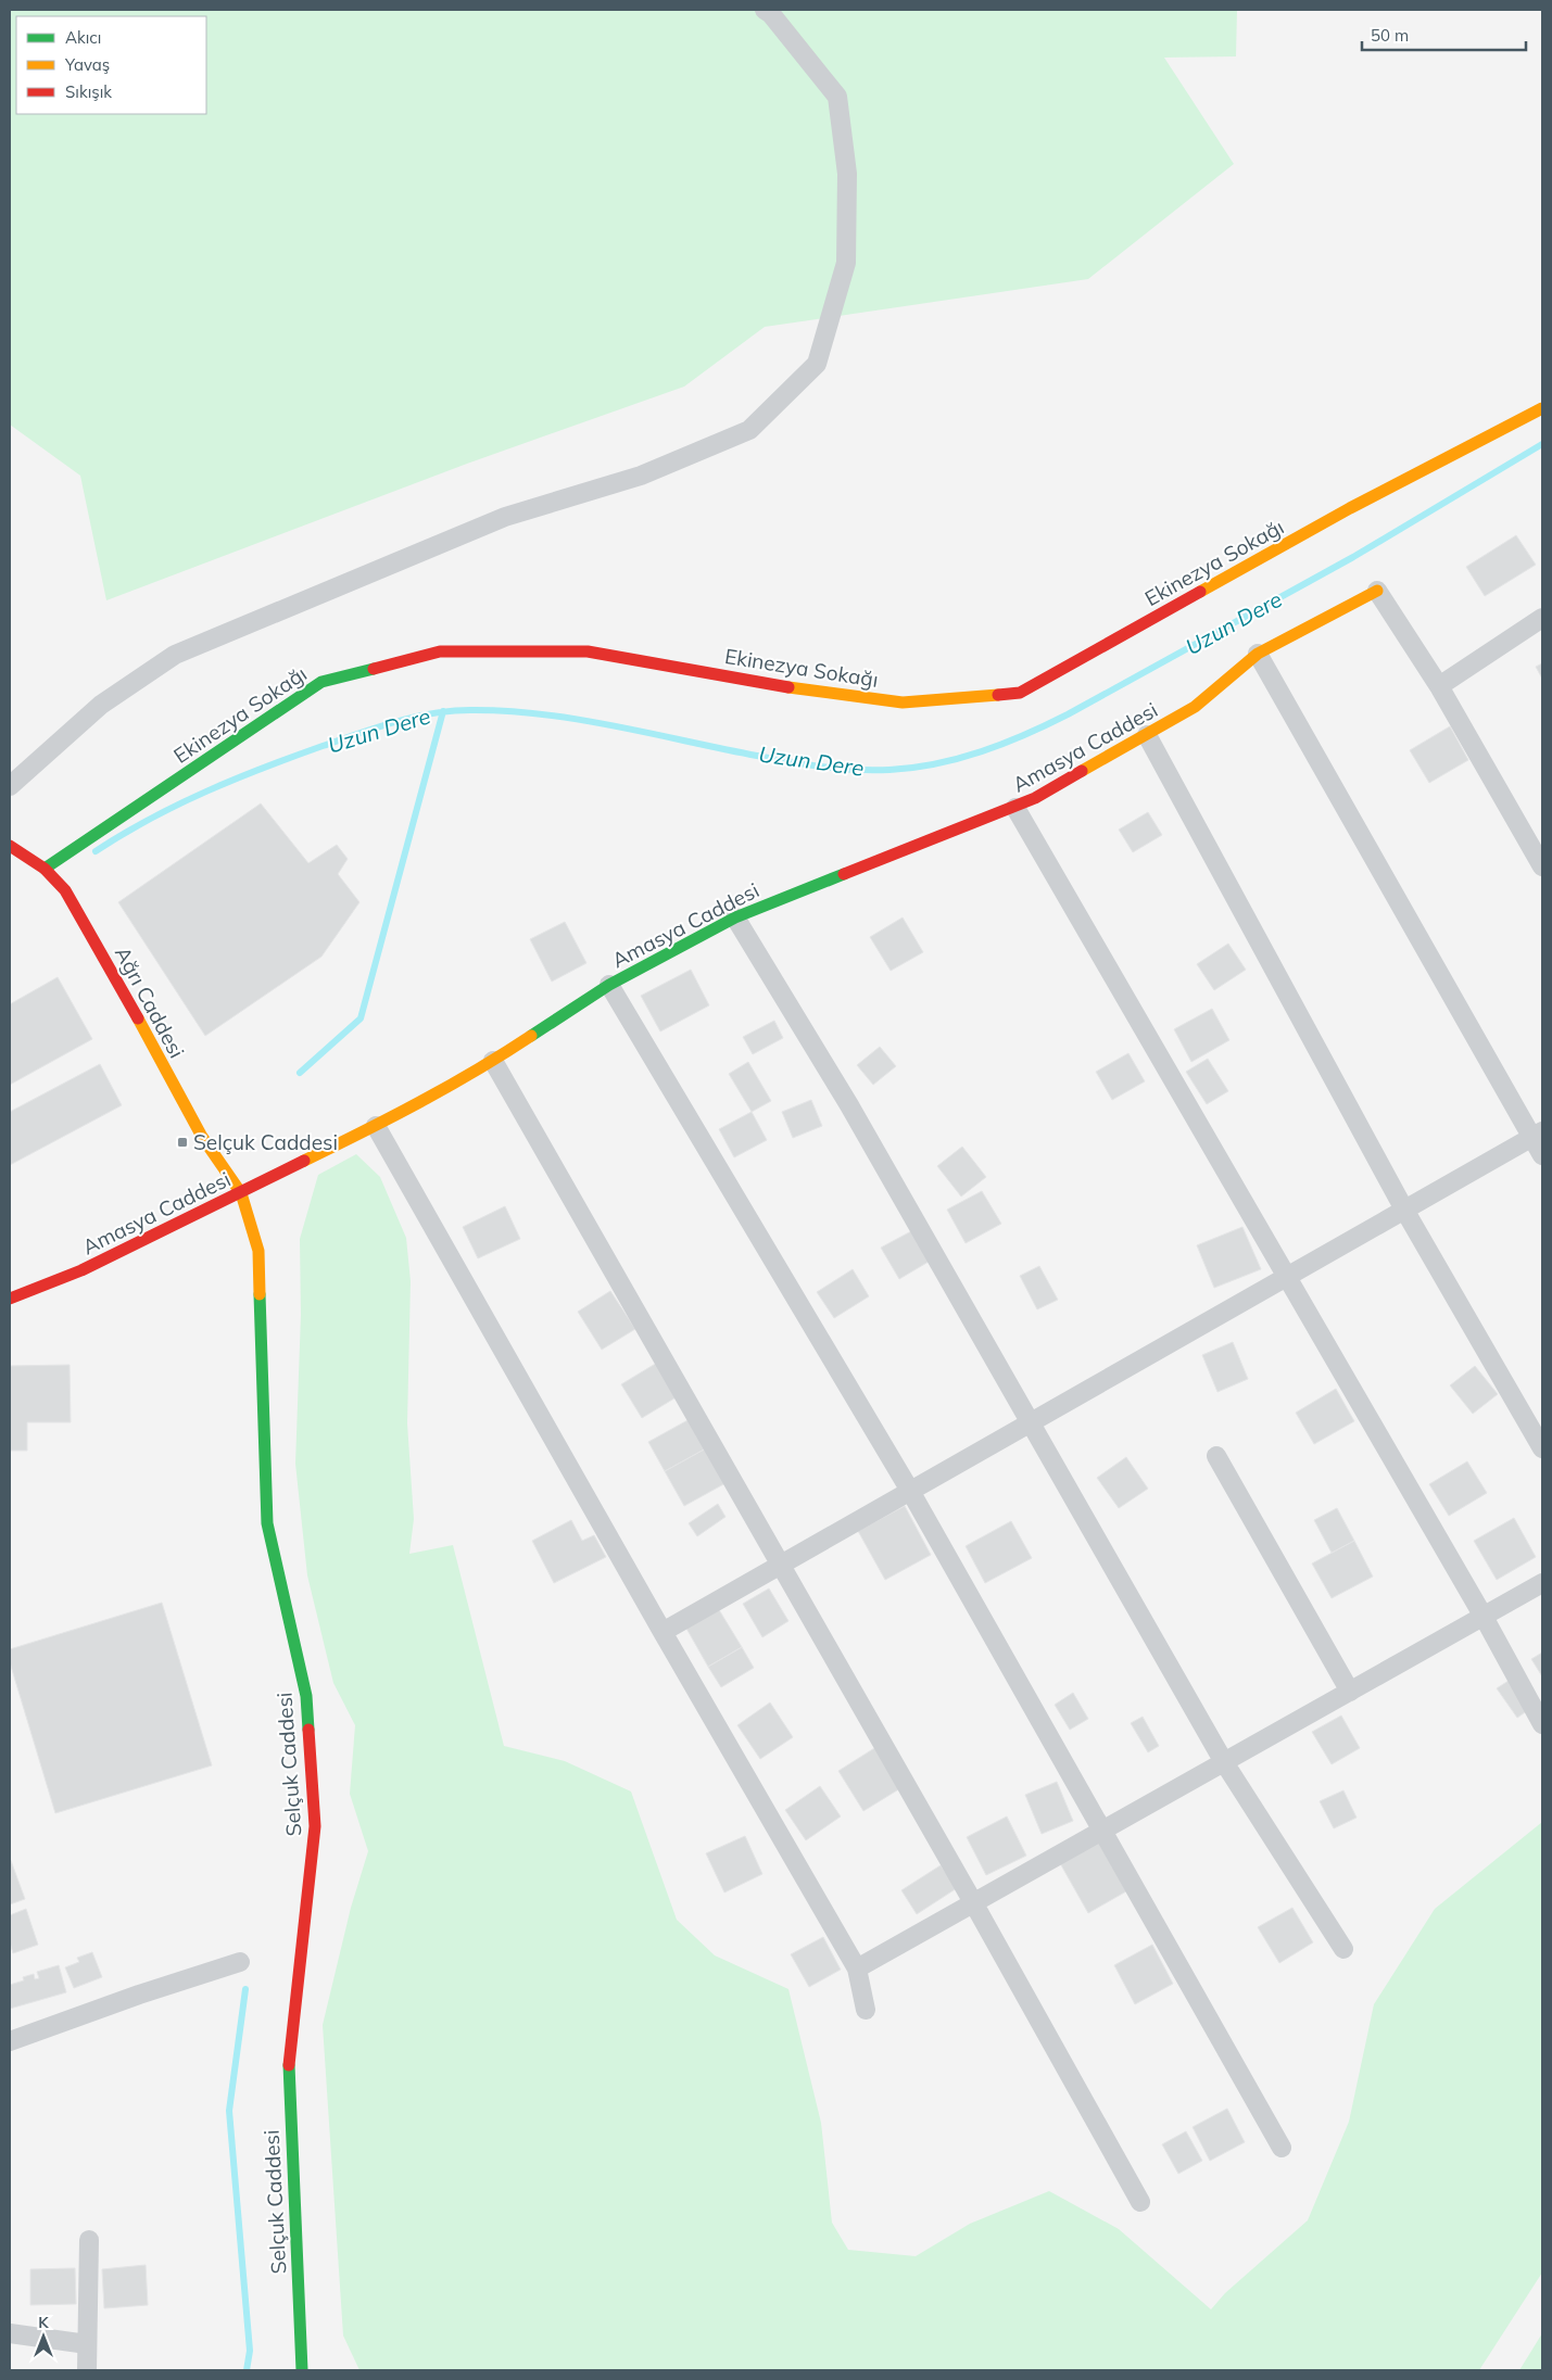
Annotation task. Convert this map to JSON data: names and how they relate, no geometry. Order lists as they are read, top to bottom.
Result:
{
  "streets": {
    "street": [
      "Ekinezya Sokağı",
      "Amasya Caddesi",
      "Ağrı Caddesi",
      "Selçuk Caddesi"
    ]
  },
  "crossings": [
    ["Ekinezya Sokağı", "Ağrı Caddesi"],
    ["Amasya Caddesi", "Ağrı Caddesi"],
    ["Amasya Caddesi", "Selçuk Caddesi"],
    ["Ağrı Caddesi", "Selçuk Caddesi"]
  ],
  "water": ["Uzun Dere"],
  "places": {
    "transit": ["Selçuk Caddesi"]
  },
  "legend": ["Akıcı", "Yavaş", "Sıkışık"],
  "scale_bar": "50 m",
  "north": "top"
}
